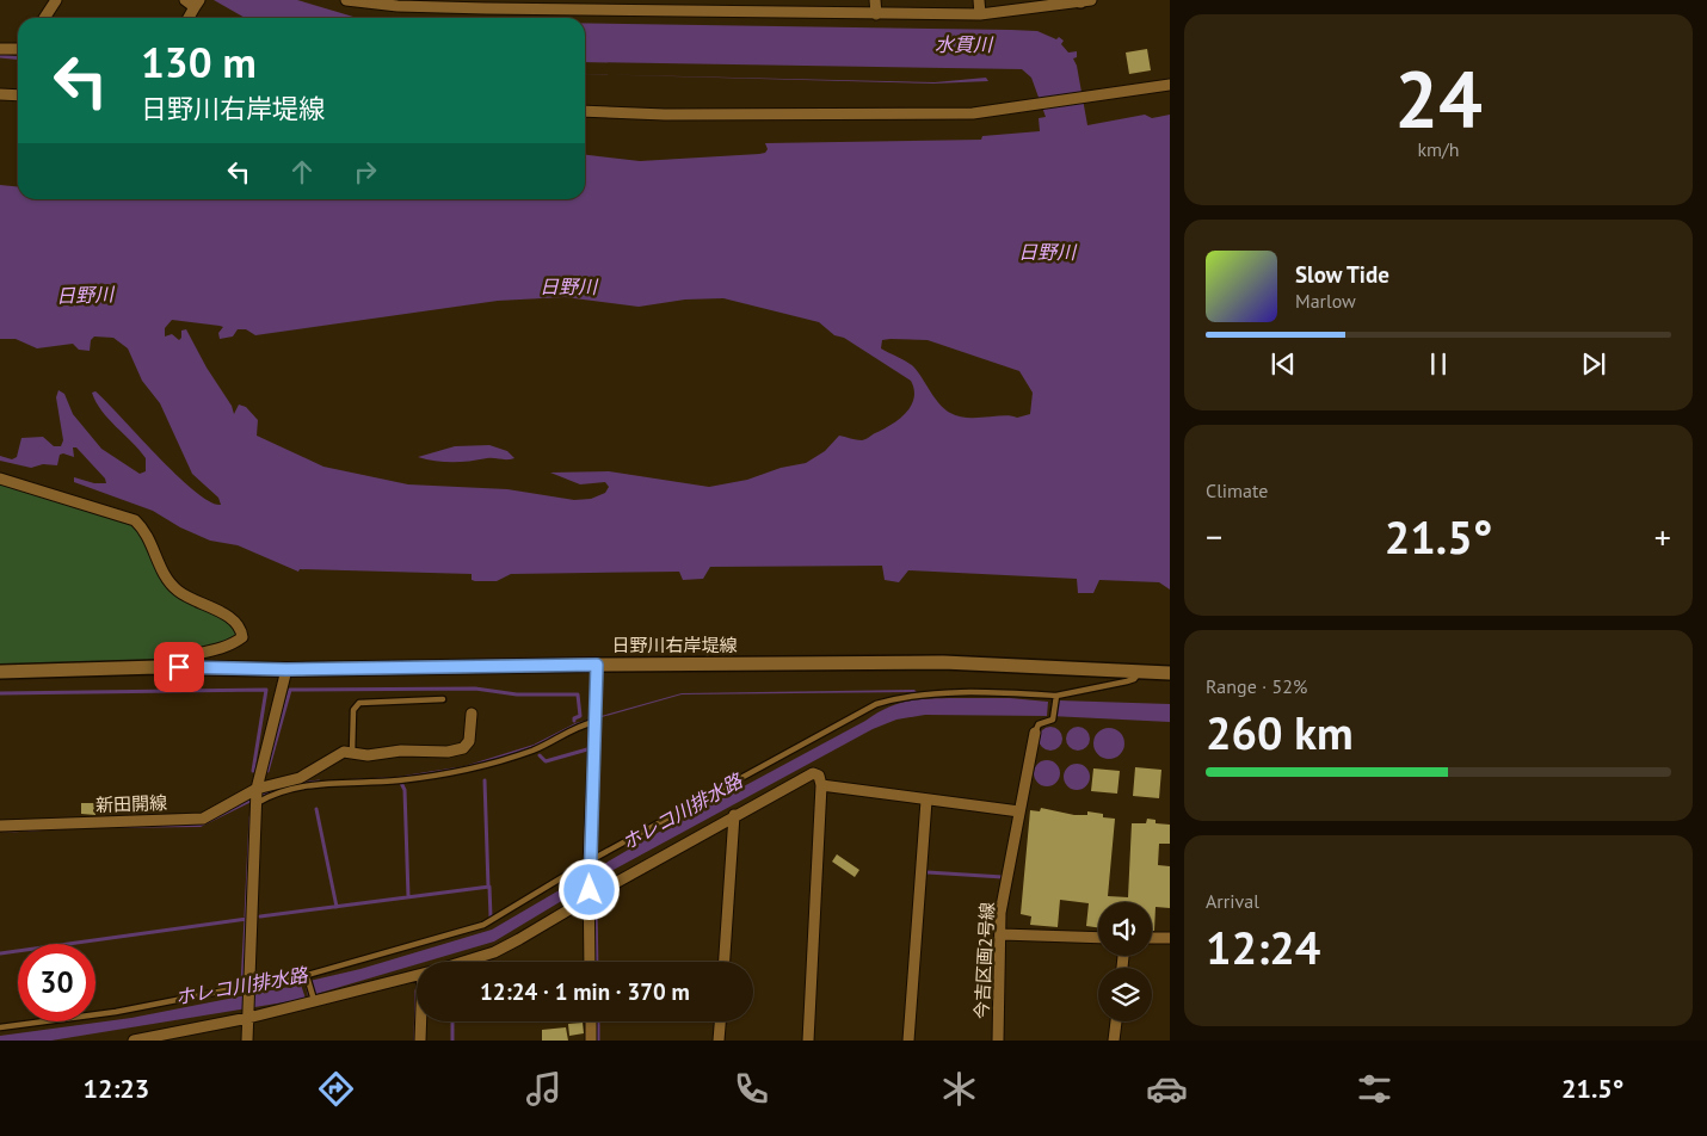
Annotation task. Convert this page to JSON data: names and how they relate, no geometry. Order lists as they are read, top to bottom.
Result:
{
  "streets": {
    "street": ["日野川右岸堤線", "新田開線", "今吉区画2号線"]
  },
  "water": ["水貫川", "日野川", "ホレコ川排水路"],
  "page": {
    "tile": [
      ["24", "km/h"],
      "Climate",
      ["Range · 52%", "260 km"],
      ["Arrival", "12:24"]
    ],
    "turn": ["130 m", "日野川右岸堤線"],
    "song": ["Slow Tide", "Marlow"],
    "heat": ["−", "21.5°", "+"],
    "limit": "30",
    "trip": "12:24 · 1 min · 370 m",
    "tabs": ["12:23", "21.5°"]
  }
}
